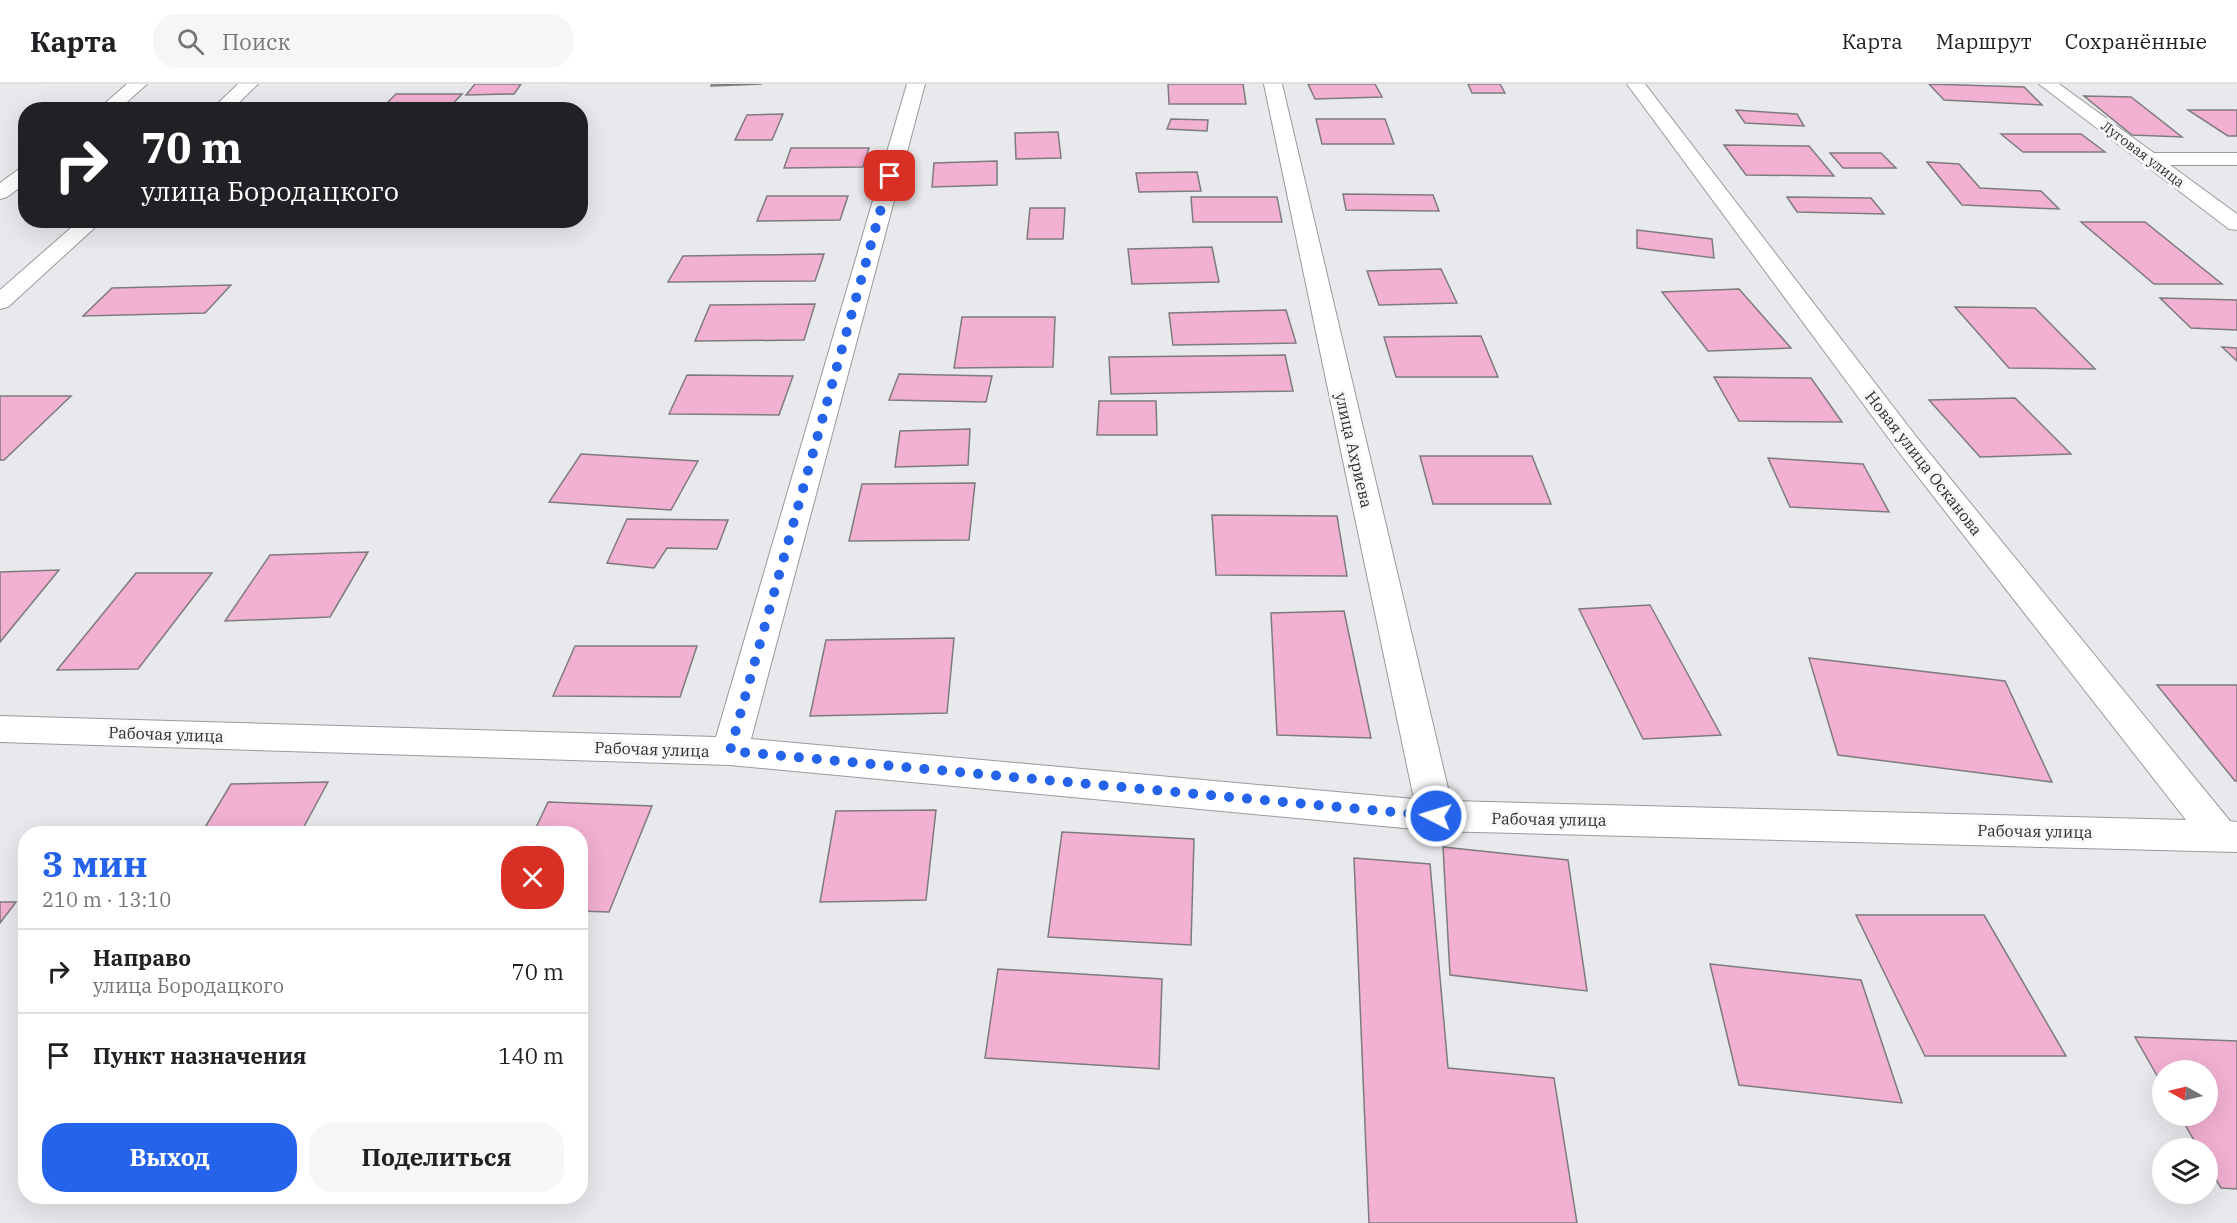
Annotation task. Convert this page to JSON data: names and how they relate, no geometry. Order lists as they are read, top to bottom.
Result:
{
  "streets": {
    "street": [
      "Луговая улица",
      "улица Ахриева",
      "Новая улица Осканова",
      "Рабочая улица"
    ]
  },
  "crossings": [
    ["улица Ахриева", "Рабочая улица"],
    ["Новая улица Осканова", "Рабочая улица"]
  ],
  "north": "left",
  "page": {
    "header": "Карта",
    "search": "Поиск",
    "nav": ["Карта", "Маршрут", "Сохранённые"],
    "turn": ["70 m", "улица Бородацкого"],
    "heading": ["3 мин", "210 m · 13:10"],
    "list": [
      {
        "name": "Направо",
        "note": "улица Бородацкого",
        "value": "70 m"
      },
      {
        "name": "Пункт назначения",
        "value": "140 m"
      }
    ],
    "buttons": ["Выход", "Поделиться"]
  }
}
